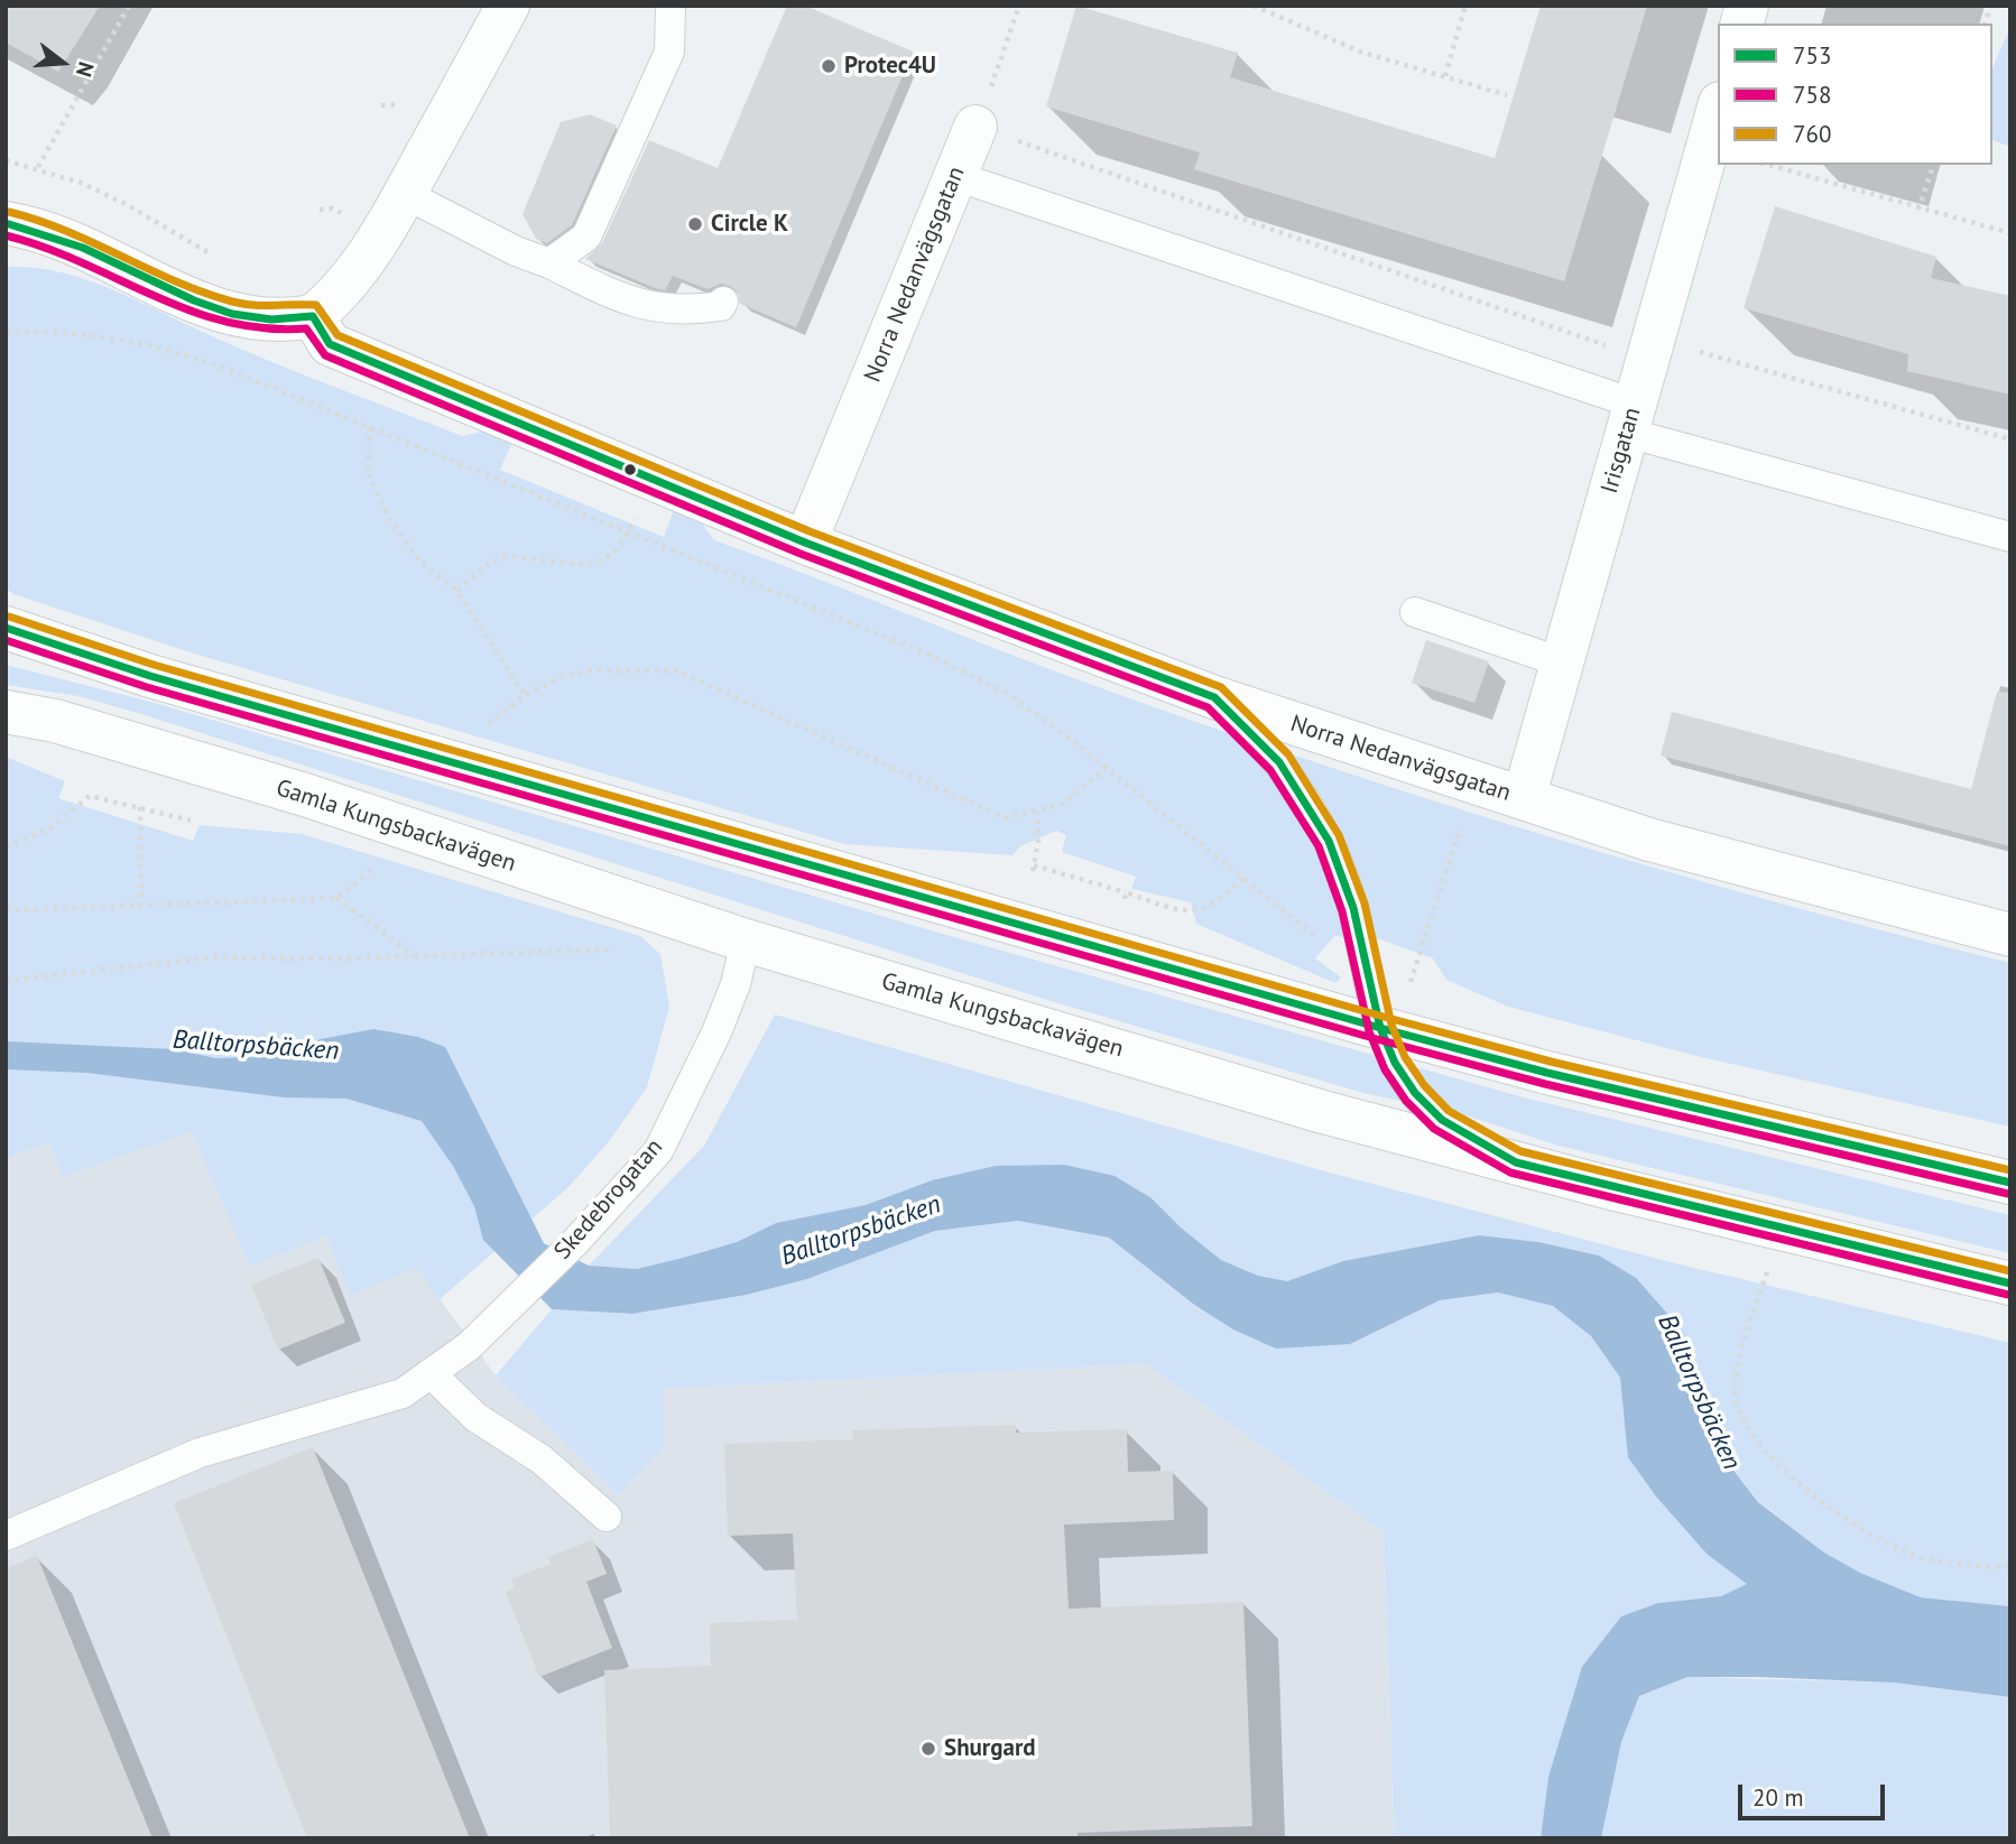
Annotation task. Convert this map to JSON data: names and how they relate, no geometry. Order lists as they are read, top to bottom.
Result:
{
  "streets": {
    "main road": ["Norra Nedanvägsgatan", "Irisgatan", "Gamla Kungsbackavägen"],
    "lane": ["Skedebrogatan"]
  },
  "crossings": [
    ["Norra Nedanvägsgatan", "Irisgatan"],
    ["Gamla Kungsbackavägen", "Skedebrogatan"]
  ],
  "water": ["Balltorpsbäcken"],
  "places": ["Protec4U", "Circle K", "Shurgard"],
  "lines": ["transit line 760", "transit line 753", "transit line 758"],
  "legend": ["753", "758", "760"],
  "scale_bar": "20 m",
  "north": "right"
}
